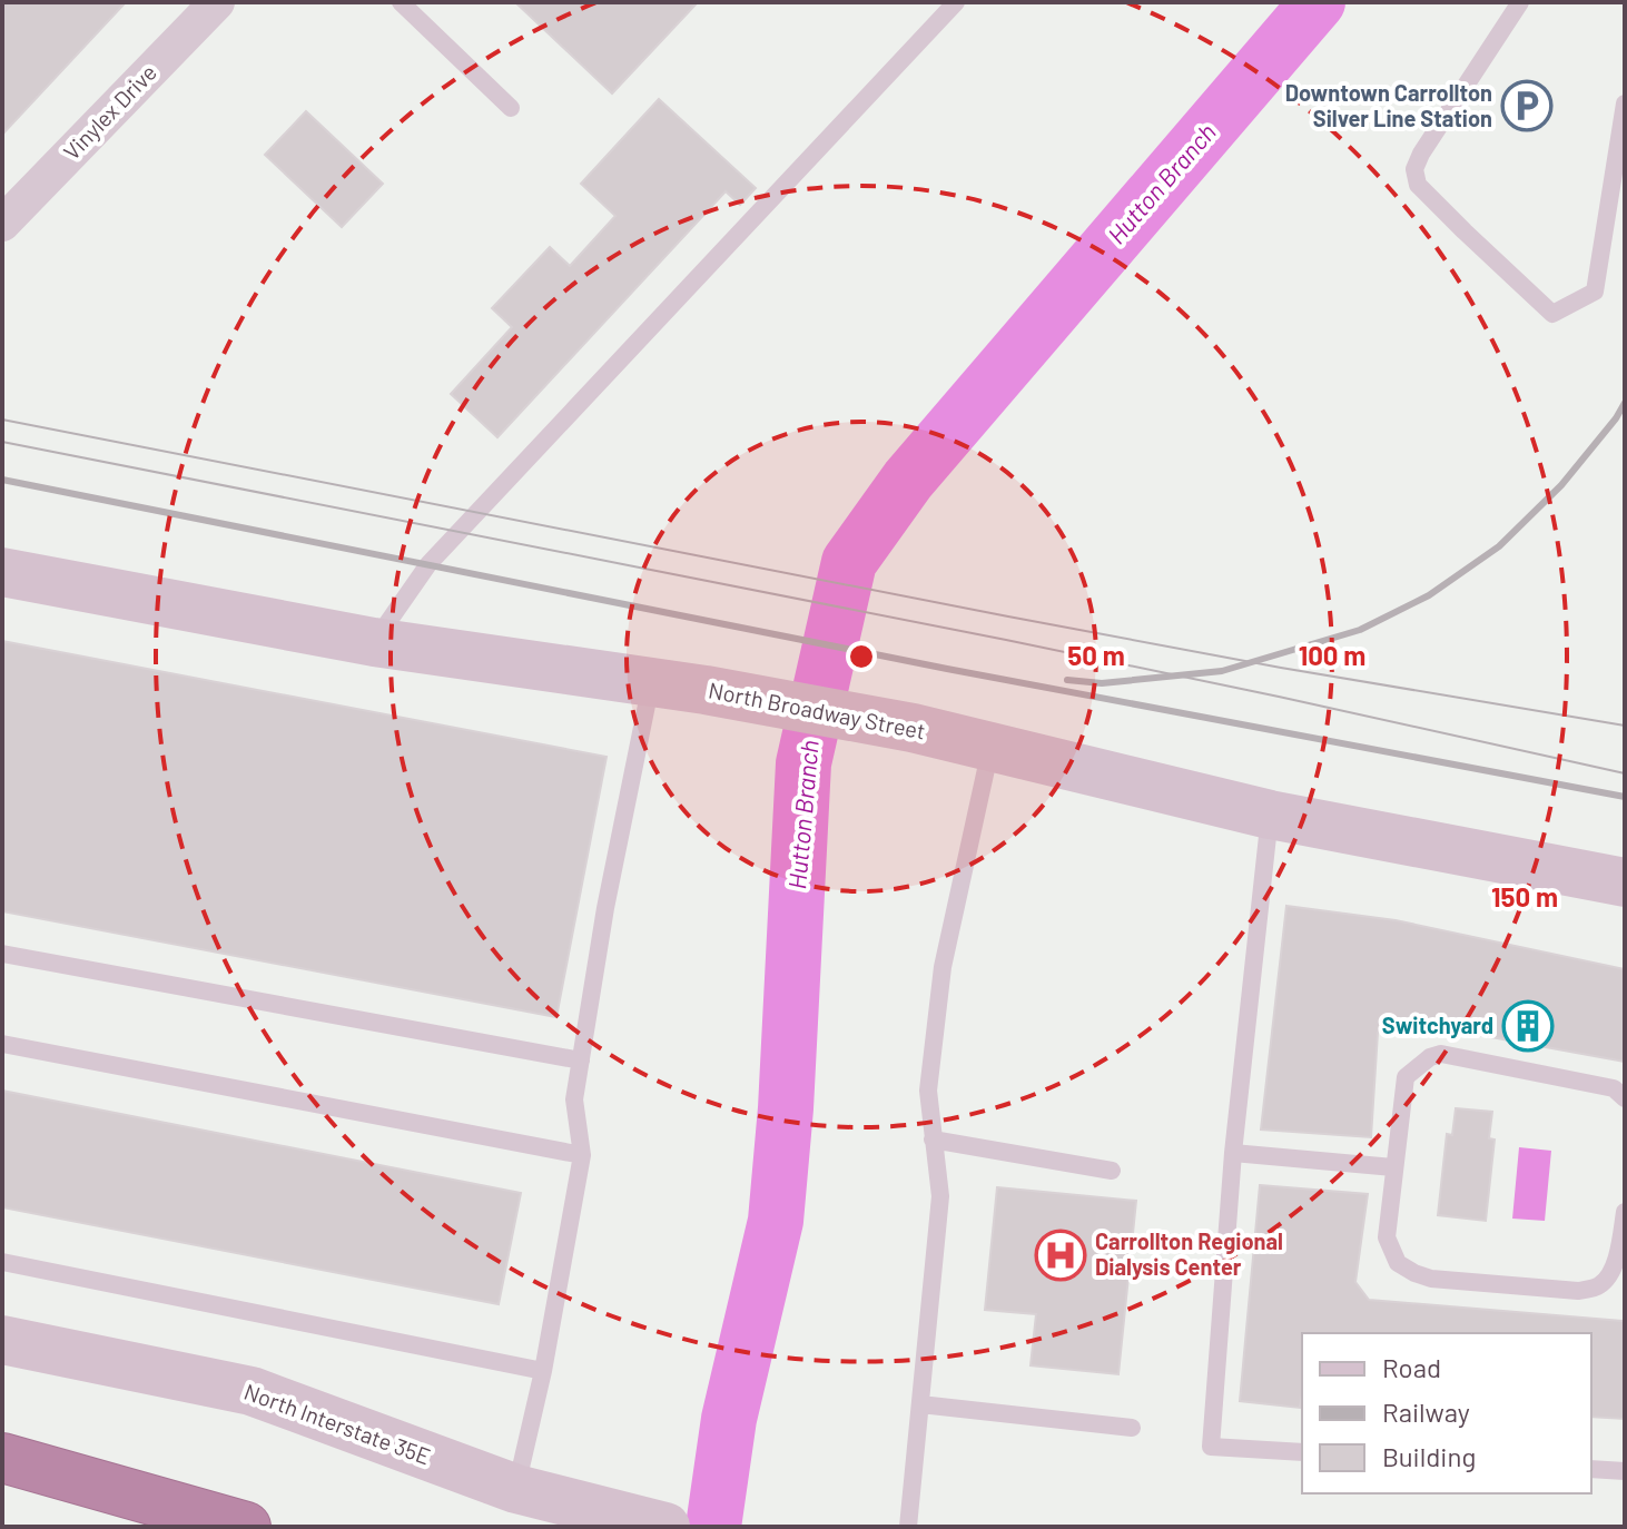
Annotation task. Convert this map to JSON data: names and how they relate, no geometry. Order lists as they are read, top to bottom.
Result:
{
  "streets": {
    "street": ["Vinylex Drive", "North Broadway Street", "North Interstate 35E"]
  },
  "water": ["Hutton Branch"],
  "places": {
    "parking": ["Downtown Carrollton Silver Line Station"],
    "building": ["Switchyard"],
    "hospital": ["Carrollton Regional Dialysis Center"]
  },
  "legend": ["Road", "Railway", "Building"],
  "rings": ["50 m", "100 m", "150 m"]
}
